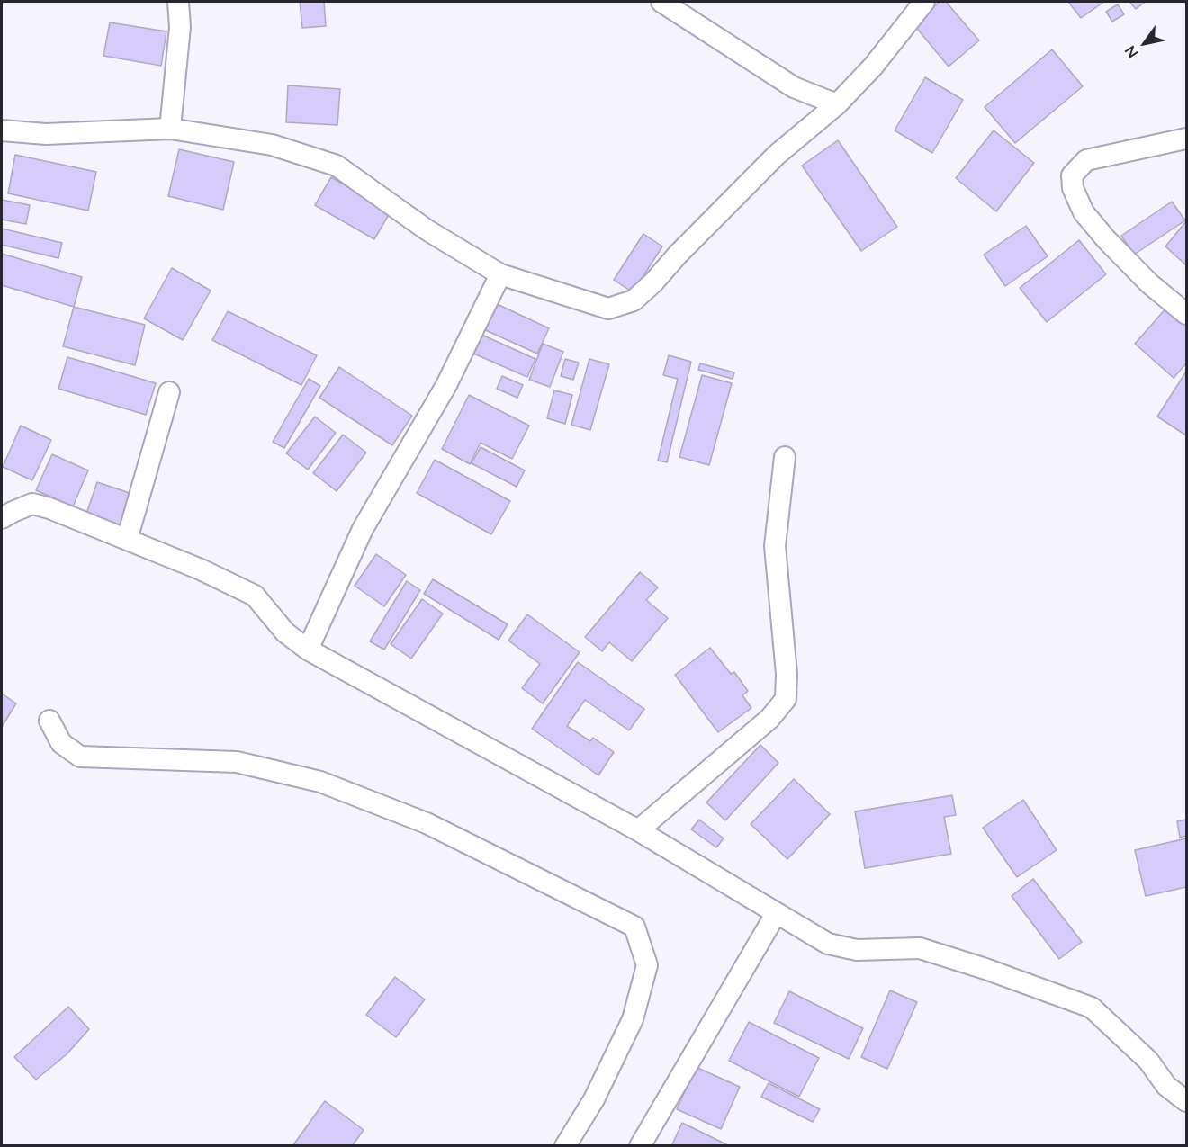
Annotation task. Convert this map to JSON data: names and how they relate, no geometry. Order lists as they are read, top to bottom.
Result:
{
  "north": "bottom left"
}
